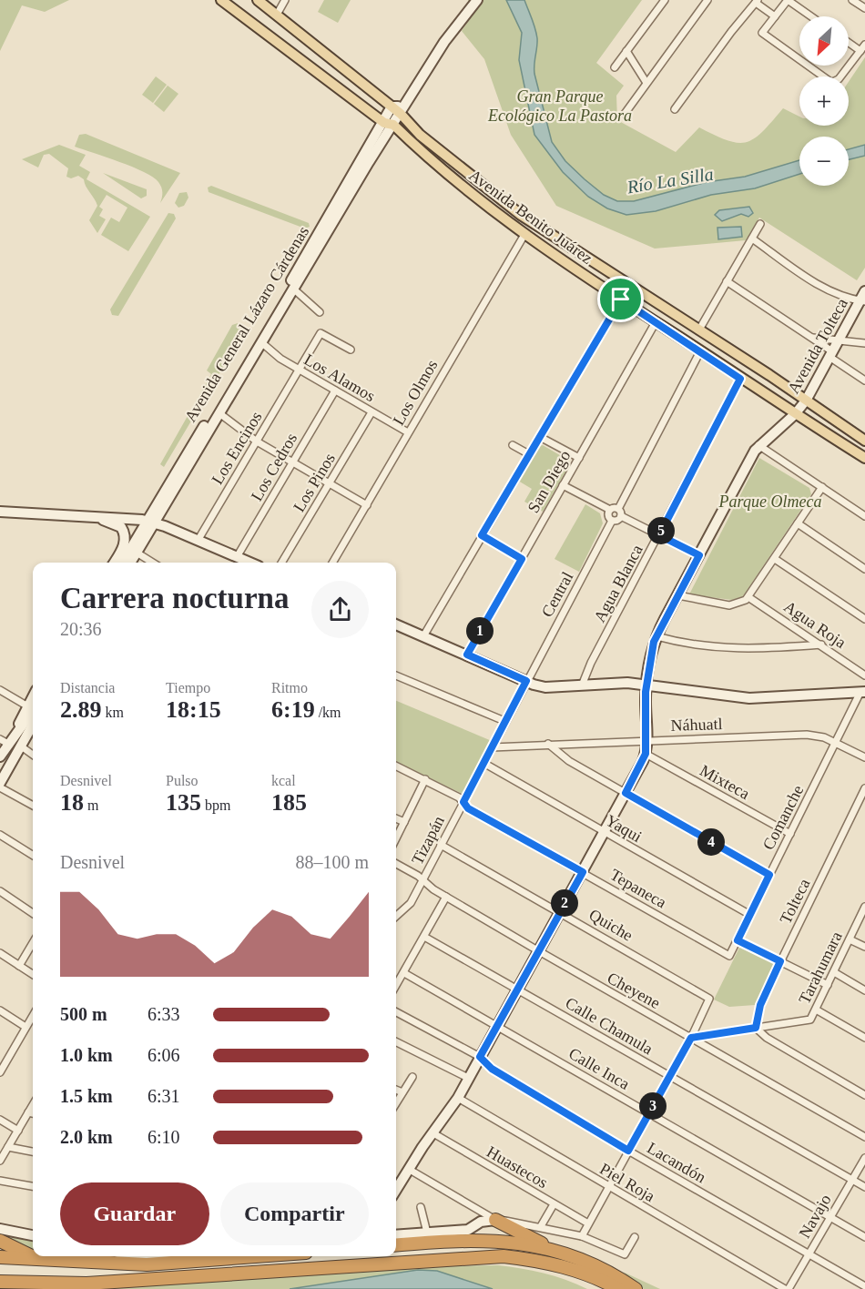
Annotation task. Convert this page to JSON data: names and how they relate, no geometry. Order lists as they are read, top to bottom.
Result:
{
  "streets": {
    "main road": ["Avenida Benito Juárez"],
    "street": [
      "Avenida General Lázaro Cárdenas",
      "Avenida Tolteca",
      "Los Alamos",
      "Los Olmos",
      "Los Encinos",
      "Los Cedros",
      "San Diego",
      "Los Pinos",
      "Agua Blanca",
      "Central",
      "Agua Roja",
      "Náhuatl",
      "Mixteca",
      "Comanche",
      "Yaqui",
      "Tizapán",
      "Tepaneca",
      "Tolteca",
      "Quiche",
      "Tarahumara",
      "Cheyene",
      "Calle Chamula",
      "Calle Inca",
      "Lacandón",
      "Huastecos",
      "Piel Roja",
      "Navajo"
    ]
  },
  "crossings": [
    ["Avenida Benito Juárez", "Avenida General Lázaro Cárdenas"],
    ["Avenida Benito Juárez", "Avenida Tolteca"],
    ["Avenida Benito Juárez", "Los Olmos"],
    ["Avenida Benito Juárez", "San Diego"],
    ["Avenida Benito Juárez", "Agua Blanca"],
    ["Avenida General Lázaro Cárdenas", "Los Alamos"],
    ["Los Alamos", "Los Olmos"],
    ["Los Alamos", "Los Encinos"],
    ["Los Alamos", "Los Cedros"],
    ["Los Alamos", "Los Pinos"],
    ["Central", "Tizapán"],
    ["Náhuatl", "Comanche"],
    ["Náhuatl", "Tizapán"],
    ["Mixteca", "Comanche"],
    ["Comanche", "Yaqui"],
    ["Comanche", "Tepaneca"],
    ["Yaqui", "Tizapán"],
    ["Tizapán", "Tepaneca"],
    ["Tizapán", "Quiche"],
    ["Tizapán", "Cheyene"],
    ["Tolteca", "Tarahumara"],
    ["Quiche", "Tarahumara"],
    ["Quiche", "Cheyene"],
    ["Tarahumara", "Cheyene"],
    ["Calle Chamula", "Navajo"],
    ["Calle Inca", "Navajo"],
    ["Lacandón", "Navajo"],
    ["Piel Roja", "Navajo"]
  ],
  "water": ["Río La Silla"],
  "parks": ["Gran Parque Ecológico La Pastora", "Parque Olmeca"],
  "north": "bottom left",
  "page": {
    "map_buttons": ["+", "−"],
    "pins": [
      "5",
      "1",
      "4",
      "2",
      "3"
    ],
    "heading": ["Carrera nocturna", "20:36"],
    "stats": [
      ["Distancia", "2.89 km"],
      ["Tiempo", "18:15"],
      ["Ritmo", "6:19 /km"],
      ["Desnivel", "18 m"],
      ["Pulso", "135 bpm"],
      ["kcal", "185"]
    ],
    "chart": ["Desnivel", "88–100 m"],
    "list": [
      {
        "name": "500 m",
        "note": "6:33"
      },
      {
        "name": "1.0 km",
        "note": "6:06"
      },
      {
        "name": "1.5 km",
        "note": "6:31"
      },
      {
        "name": "2.0 km",
        "note": "6:10"
      }
    ],
    "buttons": ["Guardar", "Compartir"]
  }
}
